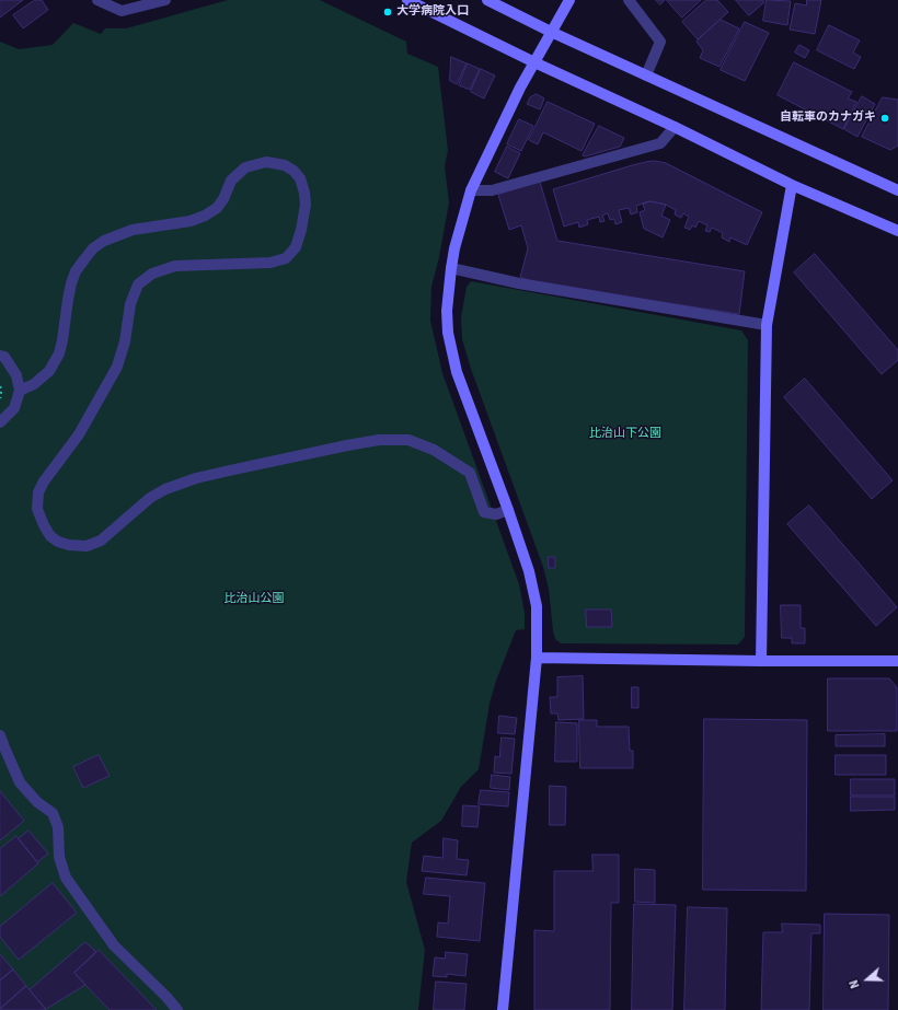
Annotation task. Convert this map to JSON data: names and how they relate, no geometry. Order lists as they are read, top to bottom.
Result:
{
  "parks": ["比治山下公園", "比治山公園"],
  "places": ["大学病院入口", "自転車のカナガキ"],
  "north": "left"
}
